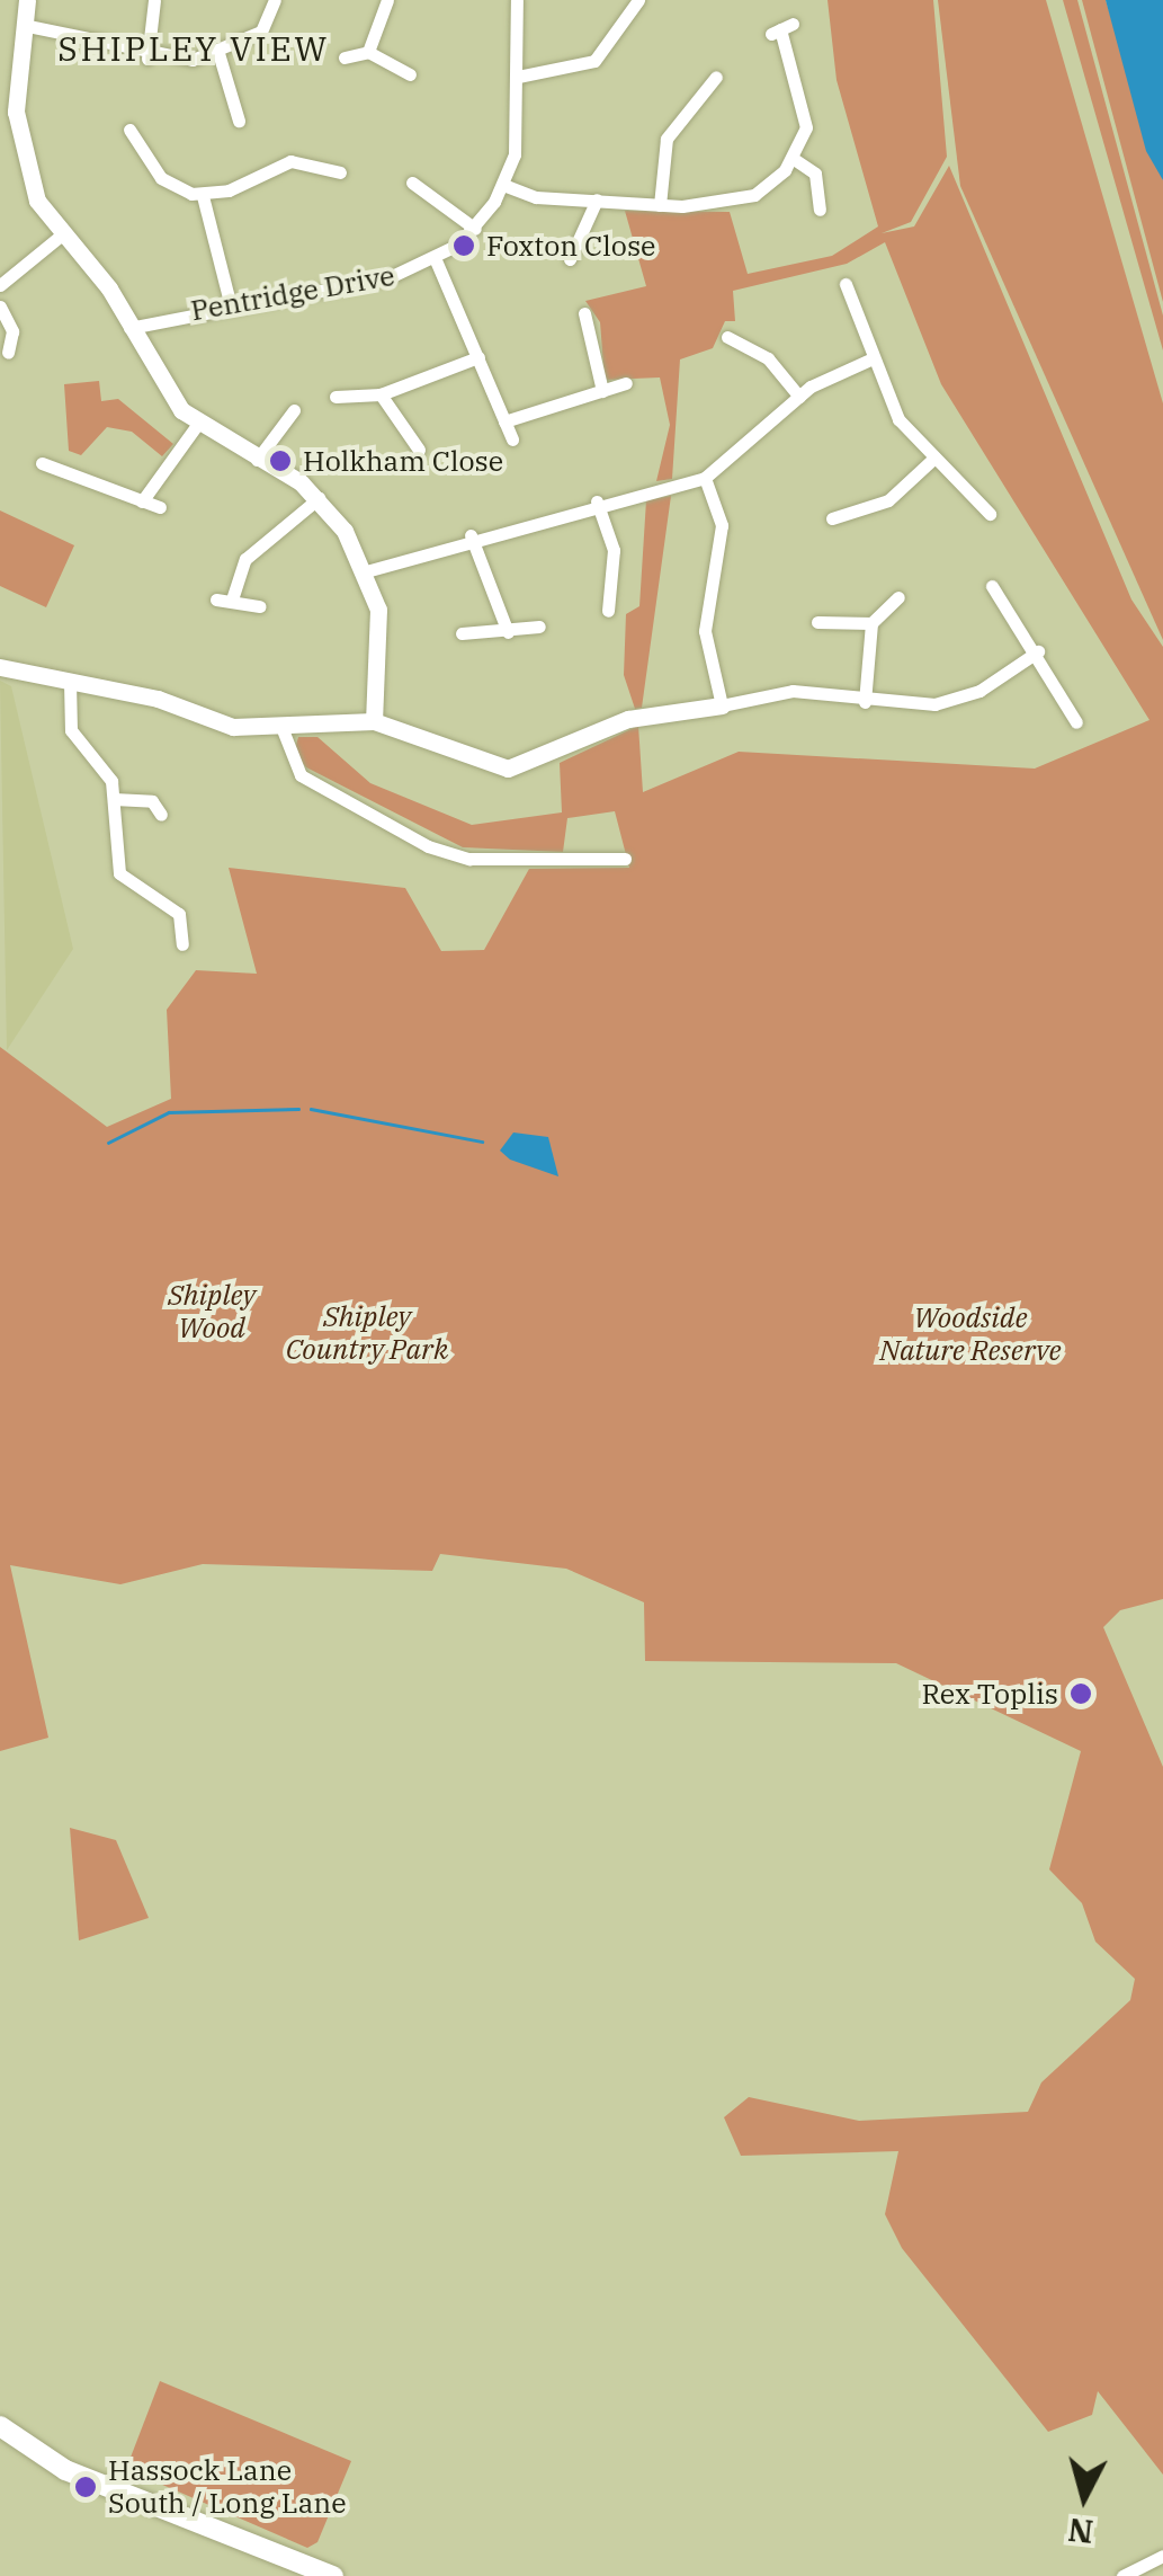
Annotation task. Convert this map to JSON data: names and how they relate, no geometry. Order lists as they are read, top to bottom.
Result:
{
  "streets": {
    "street": ["Pentridge Drive"]
  },
  "districts": ["SHIPLEY VIEW"],
  "parks": ["Shipley Wood", "Shipley Country Park", "Woodside Nature Reserve"],
  "places": [
    "Foxton Close",
    "Holkham Close",
    "Rex Toplis",
    "Hassock Lane South / Long Lane"
  ],
  "north": "bottom"
}
